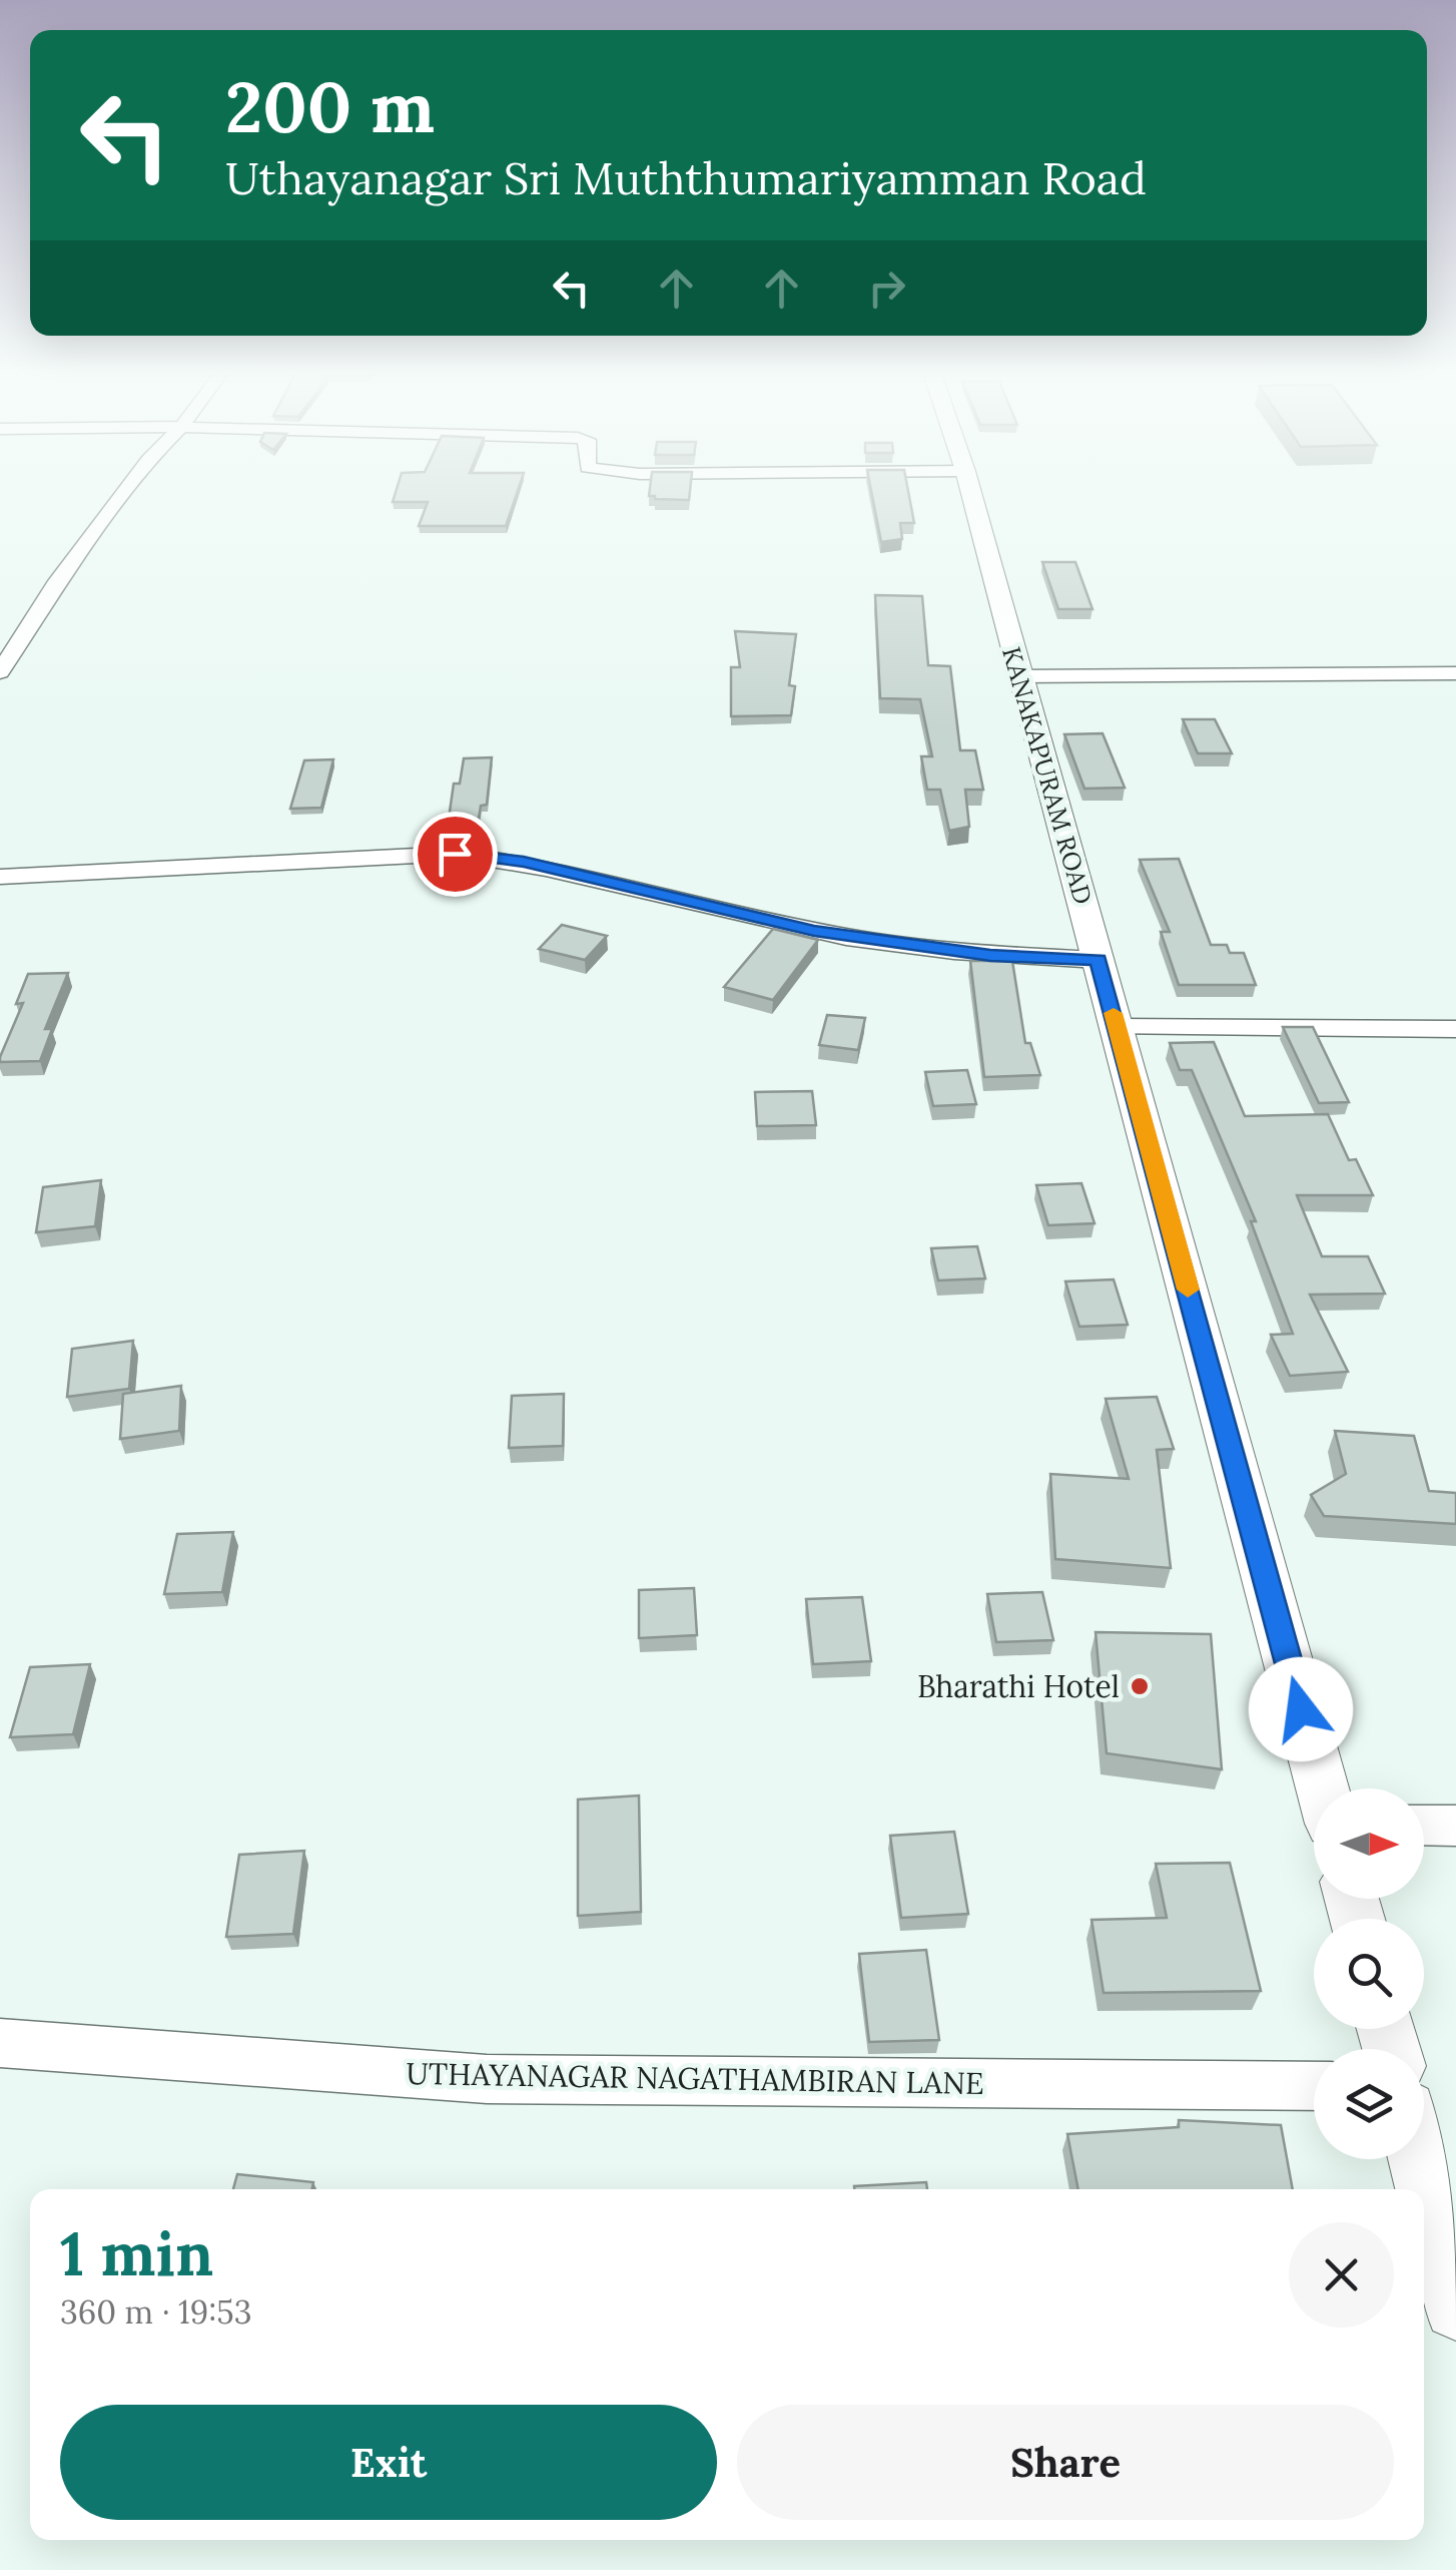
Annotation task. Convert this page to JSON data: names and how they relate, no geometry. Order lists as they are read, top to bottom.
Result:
{
  "streets": {
    "street": ["KANAKAPURAM ROAD", "UTHAYANAGAR NAGATHAMBIRAN LANE"]
  },
  "places": ["Bharathi Hotel"],
  "north": "right",
  "page": {
    "turn": ["200 m", "Uthayanagar Sri Muththumariyamman Road"],
    "heading": ["1 min", "360 m · 19:53"],
    "buttons": ["Exit", "Share"]
  }
}
